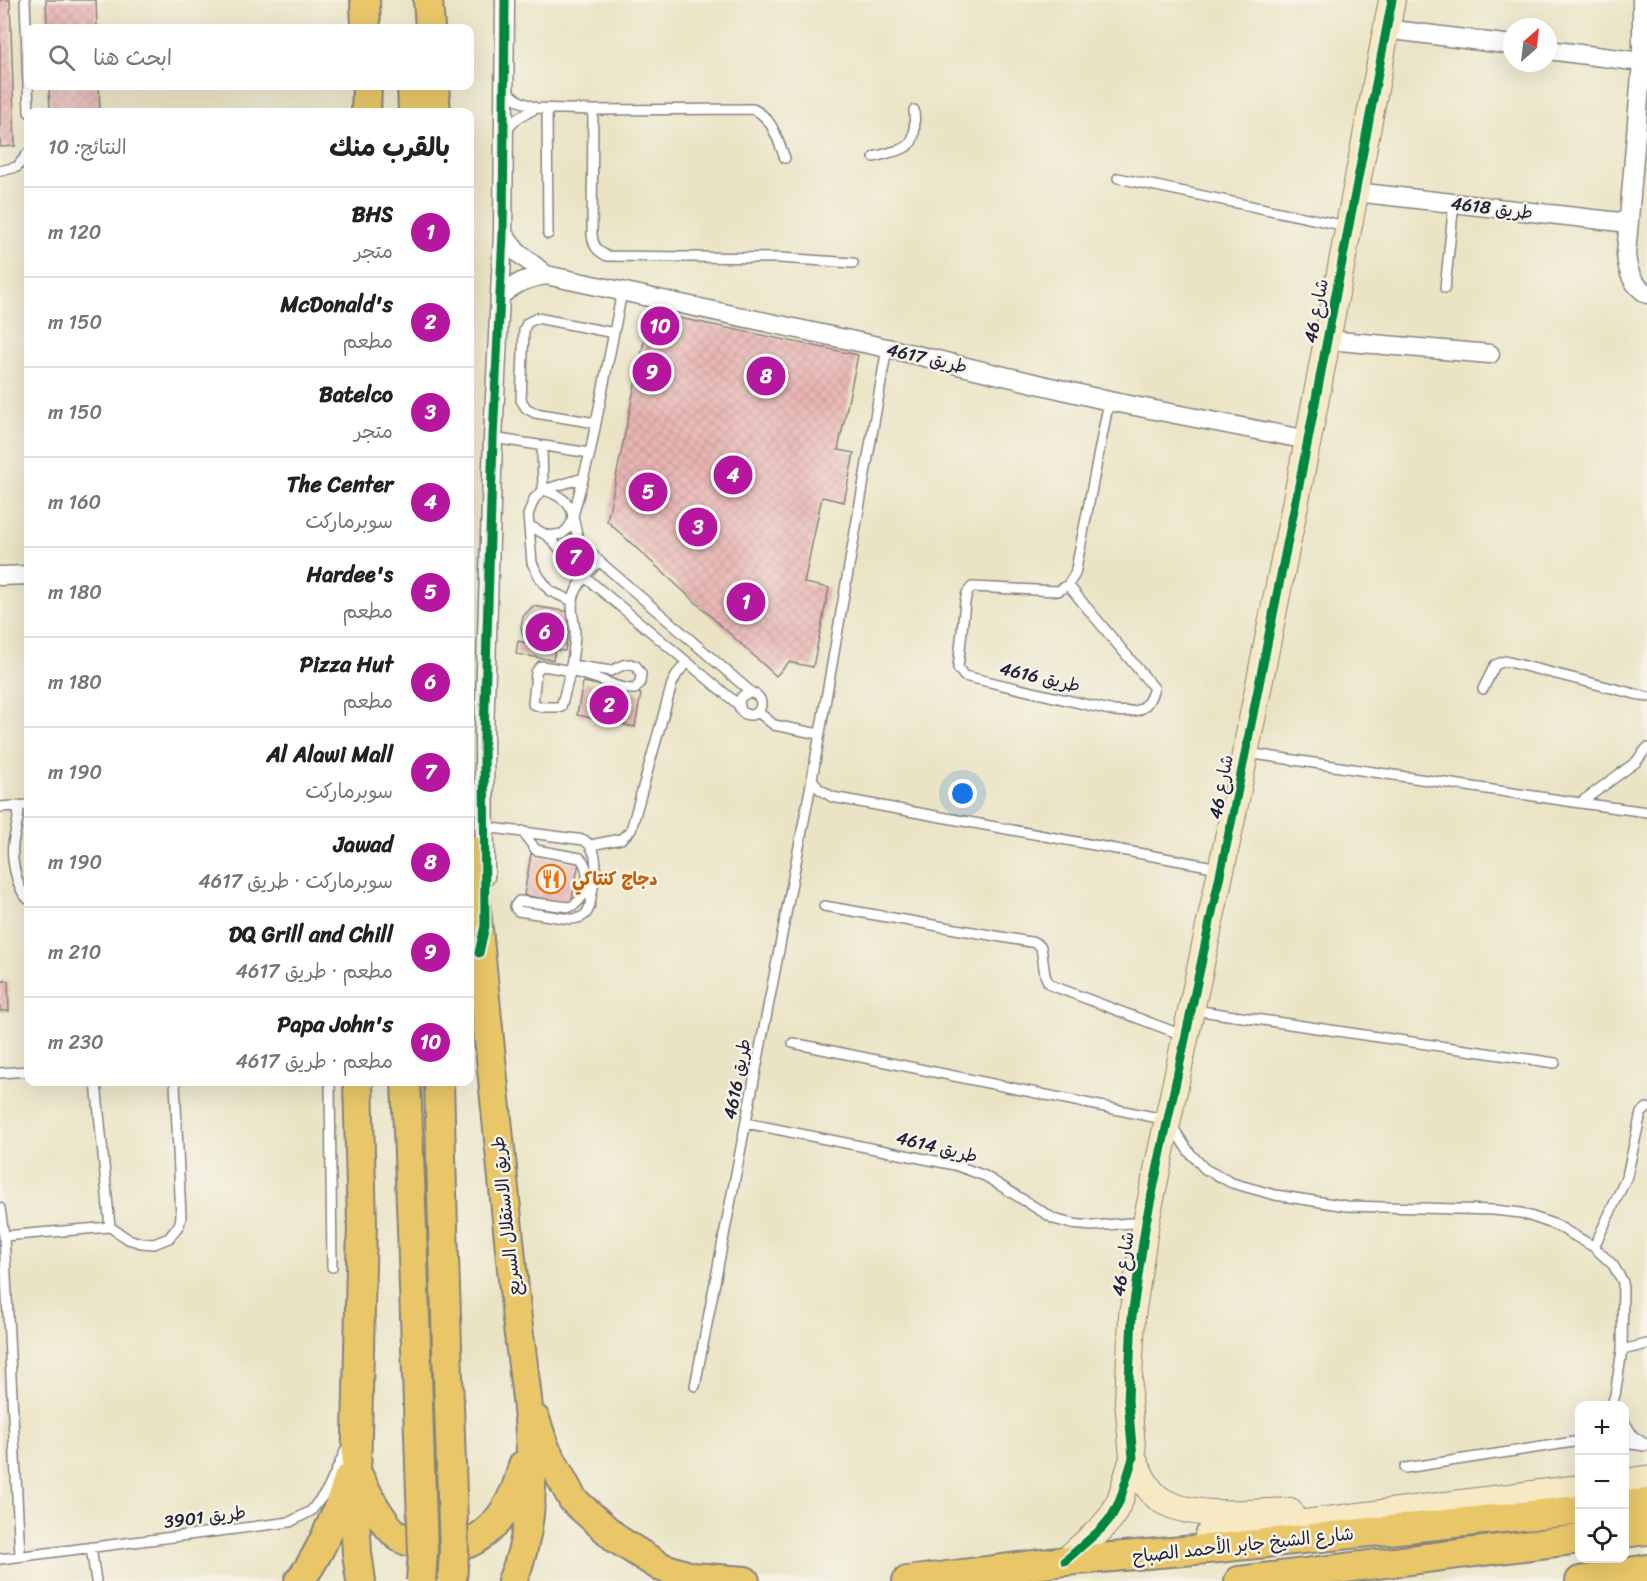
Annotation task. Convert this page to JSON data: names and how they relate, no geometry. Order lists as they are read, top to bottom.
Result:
{
  "streets": {
    "main road": ["طريق الاستقلال السريع", "شارع الشيخ جابر الأحمد الصباح"],
    "street": ["طريق 4618", "شارع 46", "طريق 4617"],
    "lane": ["طريق 4616", "طريق 4614", "طريق 3901"]
  },
  "crossings": [
    ["طريق 4618", "شارع 46"],
    ["شارع 46", "طريق 4617"],
    ["شارع 46", "طريق 4614"],
    ["شارع 46", "شارع الشيخ جابر الأحمد الصباح"],
    ["طريق 4617", "طريق 4616"],
    ["طريق 4616", "طريق 4614"]
  ],
  "places": {
    "restaurant": ["دجاج كنتاكي"]
  },
  "north": "top right",
  "page": {
    "search": "ابحث هنا",
    "heading": ["بالقرب منك", "النتائج: 10"],
    "list": [
      {
        "mark": "1",
        "name": "BHS",
        "note": "متجر",
        "value": "120 m"
      },
      {
        "mark": "2",
        "name": "McDonald's",
        "note": "مطعم",
        "value": "150 m"
      },
      {
        "mark": "3",
        "name": "Batelco",
        "note": "متجر",
        "value": "150 m"
      },
      {
        "mark": "4",
        "name": "The Center",
        "note": "سوبرماركت",
        "value": "160 m"
      },
      {
        "mark": "5",
        "name": "Hardee's",
        "note": "مطعم",
        "value": "180 m"
      },
      {
        "mark": "6",
        "name": "Pizza Hut",
        "note": "مطعم",
        "value": "180 m"
      },
      {
        "mark": "7",
        "name": "Al Alawi Mall",
        "note": "سوبرماركت",
        "value": "190 m"
      },
      {
        "mark": "8",
        "name": "Jawad",
        "note": "سوبرماركت · طريق 4617",
        "value": "190 m"
      },
      {
        "mark": "9",
        "name": "DQ Grill and Chill",
        "note": "مطعم · طريق 4617",
        "value": "210 m"
      },
      {
        "mark": "10",
        "name": "Papa John's",
        "note": "مطعم · طريق 4617",
        "value": "230 m"
      }
    ],
    "pins": [
      "10",
      "9",
      "8",
      "4",
      "5",
      "3",
      "7",
      "1",
      "6",
      "2"
    ],
    "map_buttons": ["+", "−"]
  }
}
